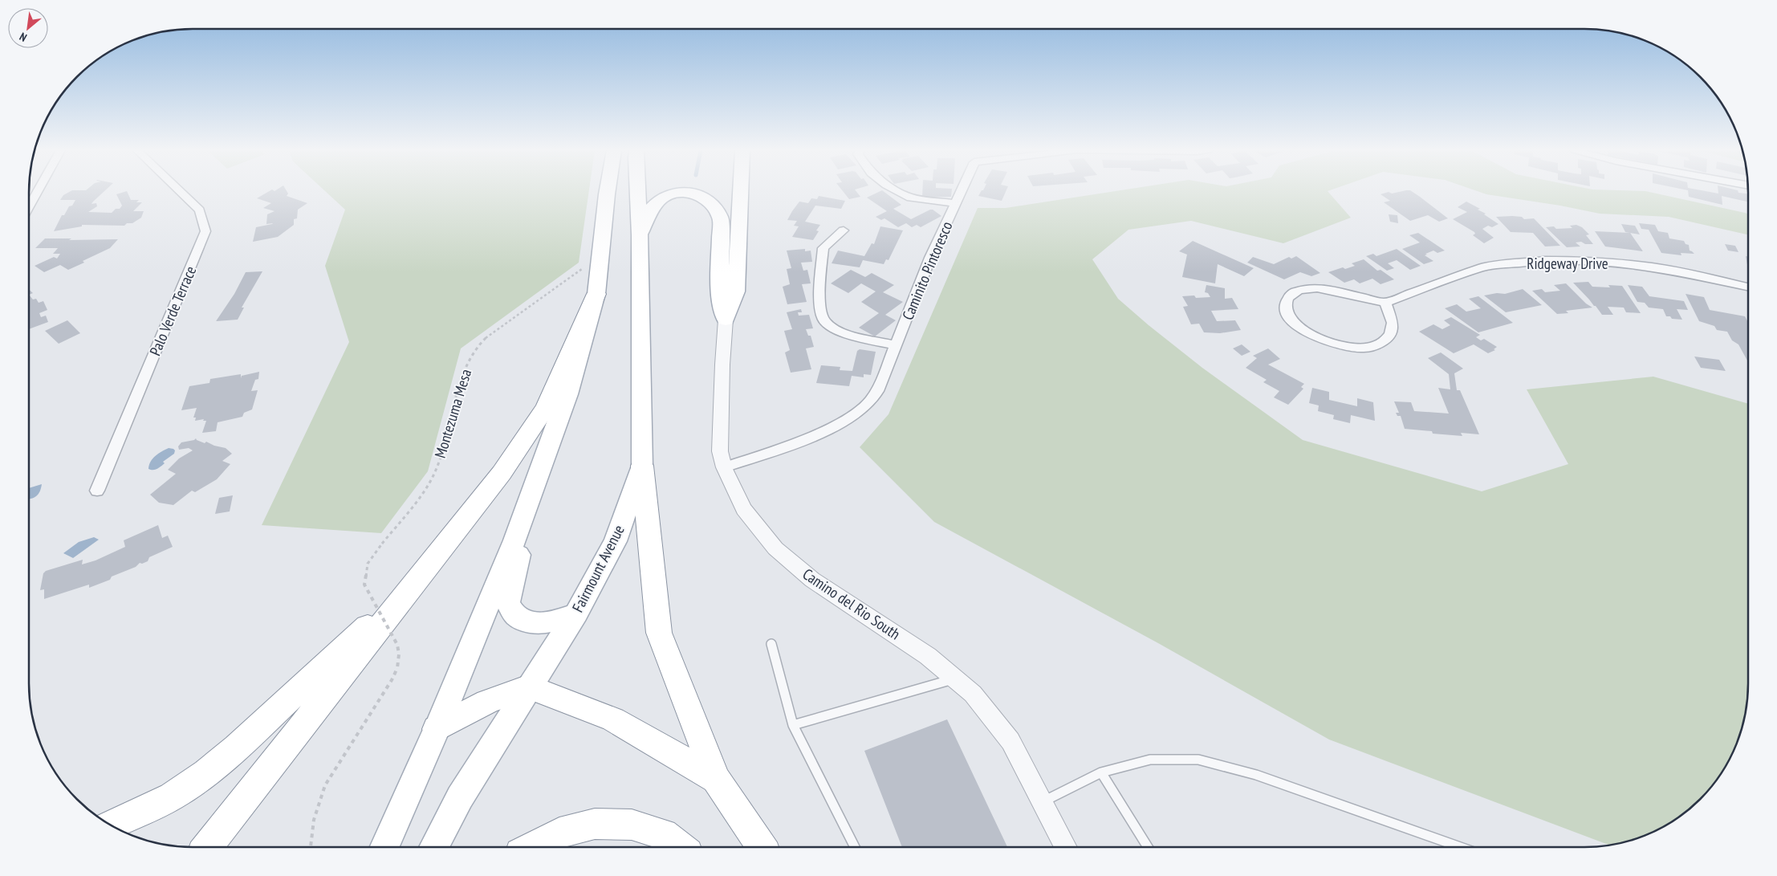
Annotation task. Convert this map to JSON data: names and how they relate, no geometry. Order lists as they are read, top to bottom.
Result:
{
  "streets": {
    "main road": ["Fairmount Avenue"],
    "street": [
      "Ridgeway Drive",
      "Caminito Pintoresco",
      "Palo Verde Terrace",
      "Camino del Rio South"
    ],
    "path": ["Montezuma Mesa"]
  },
  "crossings": [
    ["Caminito Pintoresco", "Camino del Rio South"]
  ],
  "north": "bottom left"
}
